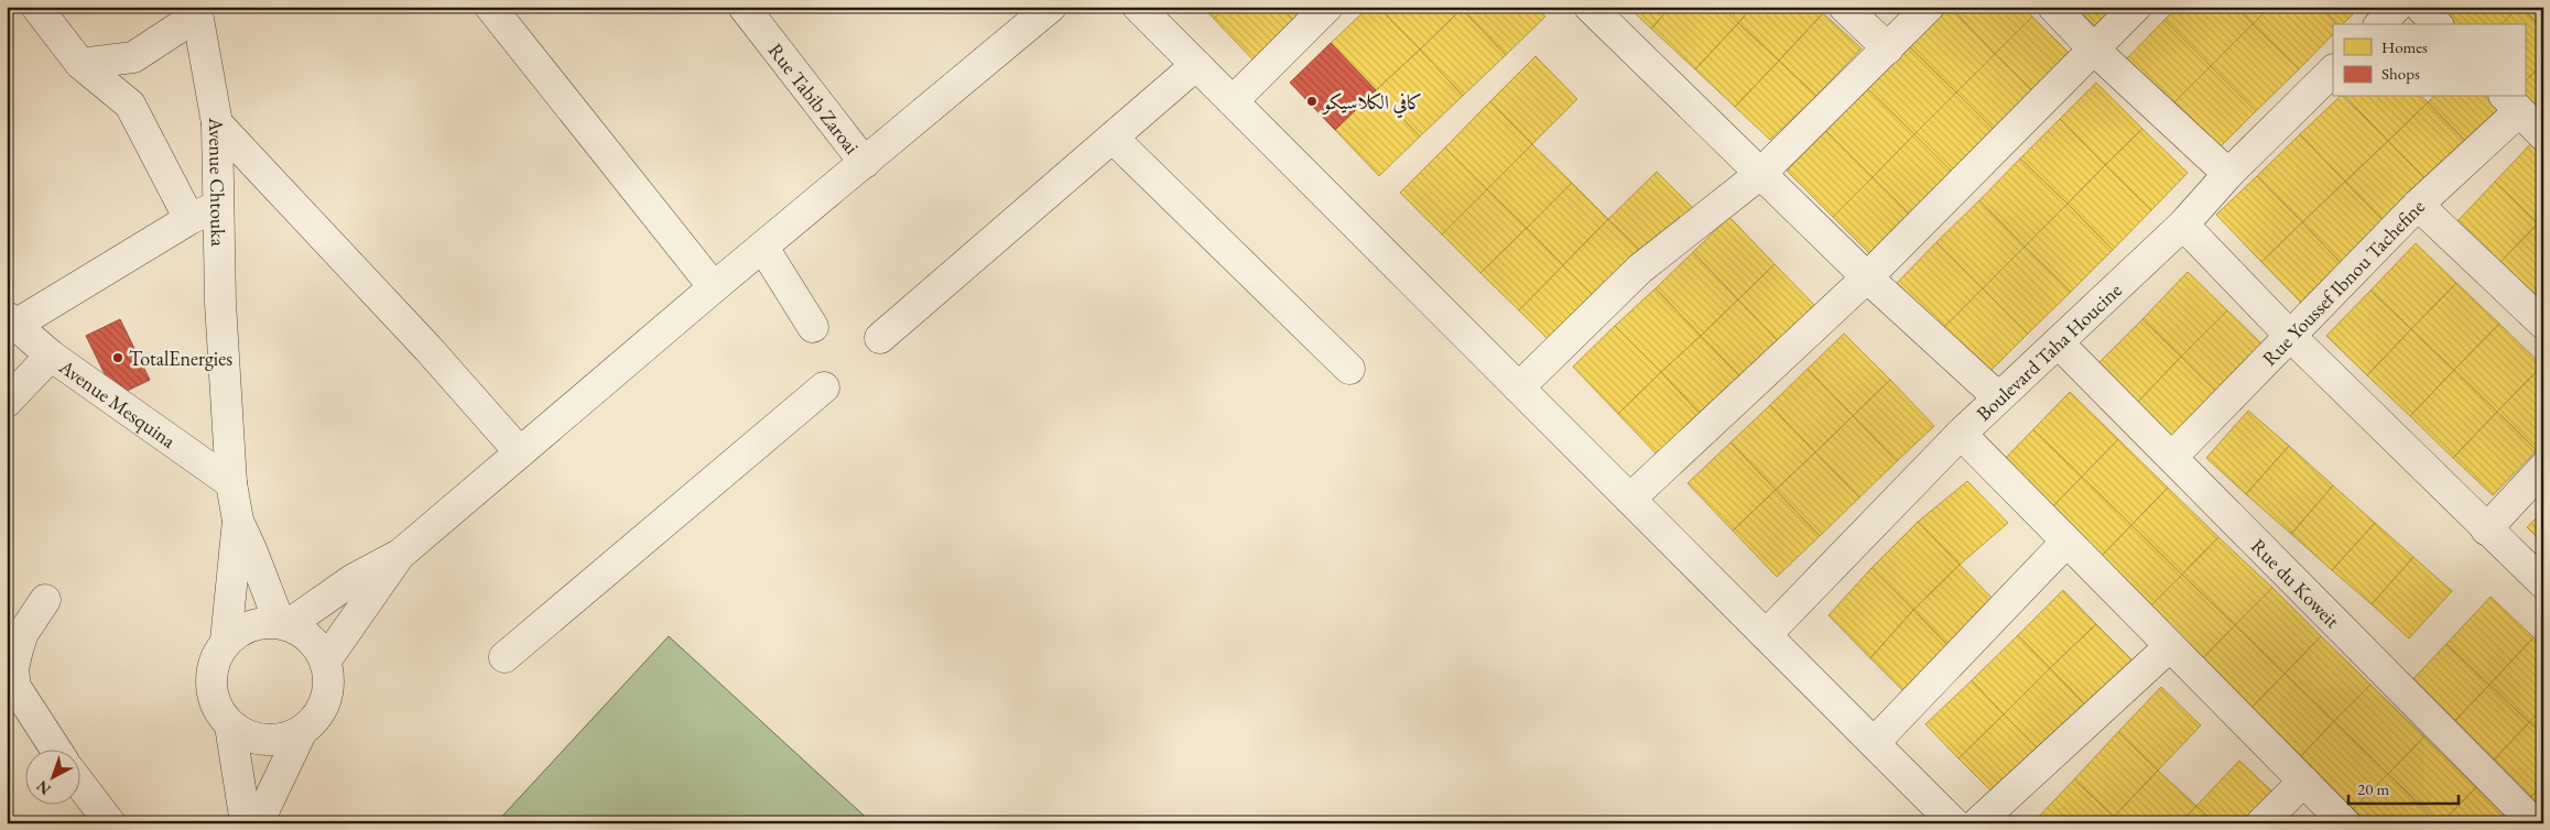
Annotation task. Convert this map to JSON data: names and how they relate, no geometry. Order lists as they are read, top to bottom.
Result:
{
  "streets": {
    "street": [
      "Rue Tabib Zaroai",
      "Avenue Chtouka",
      "Rue Youssef Ibnou Tachefine",
      "Boulevard Taha Houcine",
      "Avenue Mesquina",
      "Rue du Koweit"
    ]
  },
  "crossings": [
    ["Avenue Chtouka", "Avenue Mesquina"],
    ["Rue Youssef Ibnou Tachefine", "Rue du Koweit"],
    ["Boulevard Taha Houcine", "Rue du Koweit"]
  ],
  "places": ["كافي الكلاسيكو", "TotalEnergies"],
  "legend": ["Homes", "Shops"],
  "scale_bar": "20 m",
  "north": "bottom left"
}
